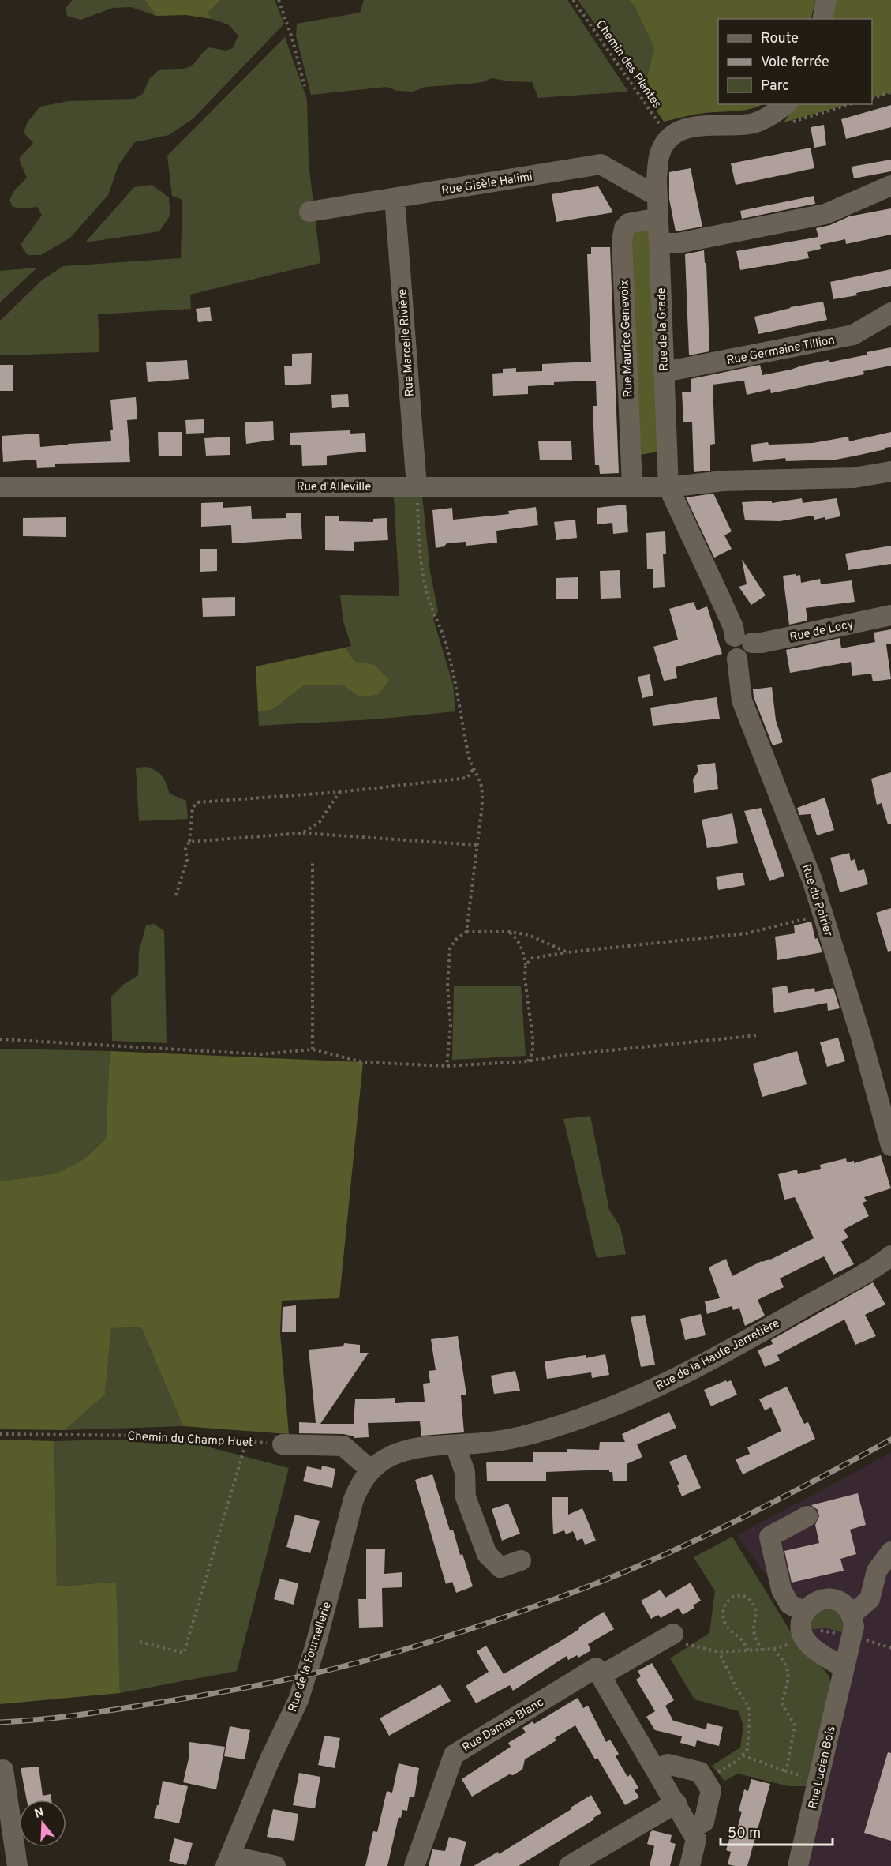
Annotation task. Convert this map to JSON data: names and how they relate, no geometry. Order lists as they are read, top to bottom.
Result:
{
  "streets": {
    "street": [
      "Rue Gisèle Halimi",
      "Rue de la Grade",
      "Rue Maurice Genevoix",
      "Rue Marcelle Rivière",
      "Rue Germaine Tillion",
      "Rue d'Alleville",
      "Rue de Locy",
      "Rue du Poirier",
      "Rue de la Haute Jarretière",
      "Rue de la Fournellerie",
      "Rue Damas Blanc",
      "Rue Lucien Bois"
    ],
    "path": ["Chemin des Plantes", "Chemin du Champ Huet"]
  },
  "crossings": [
    ["Chemin des Plantes", "Rue de la Grade"],
    ["Rue Gisèle Halimi", "Rue de la Grade"],
    ["Rue Gisèle Halimi", "Rue Marcelle Rivière"],
    ["Rue de la Grade", "Rue Maurice Genevoix"],
    ["Rue de la Grade", "Rue Germaine Tillion"],
    ["Rue de la Grade", "Rue d'Alleville"],
    ["Rue de la Grade", "Rue de Locy"],
    ["Rue de la Grade", "Rue du Poirier"],
    ["Rue Maurice Genevoix", "Rue d'Alleville"],
    ["Rue Marcelle Rivière", "Rue d'Alleville"],
    ["Rue de Locy", "Rue du Poirier"],
    ["Rue de la Haute Jarretière", "Rue de la Fournellerie"]
  ],
  "legend": ["Route", "Voie ferrée", "Parc"],
  "scale_bar": "50 m",
  "north": "top"
}
